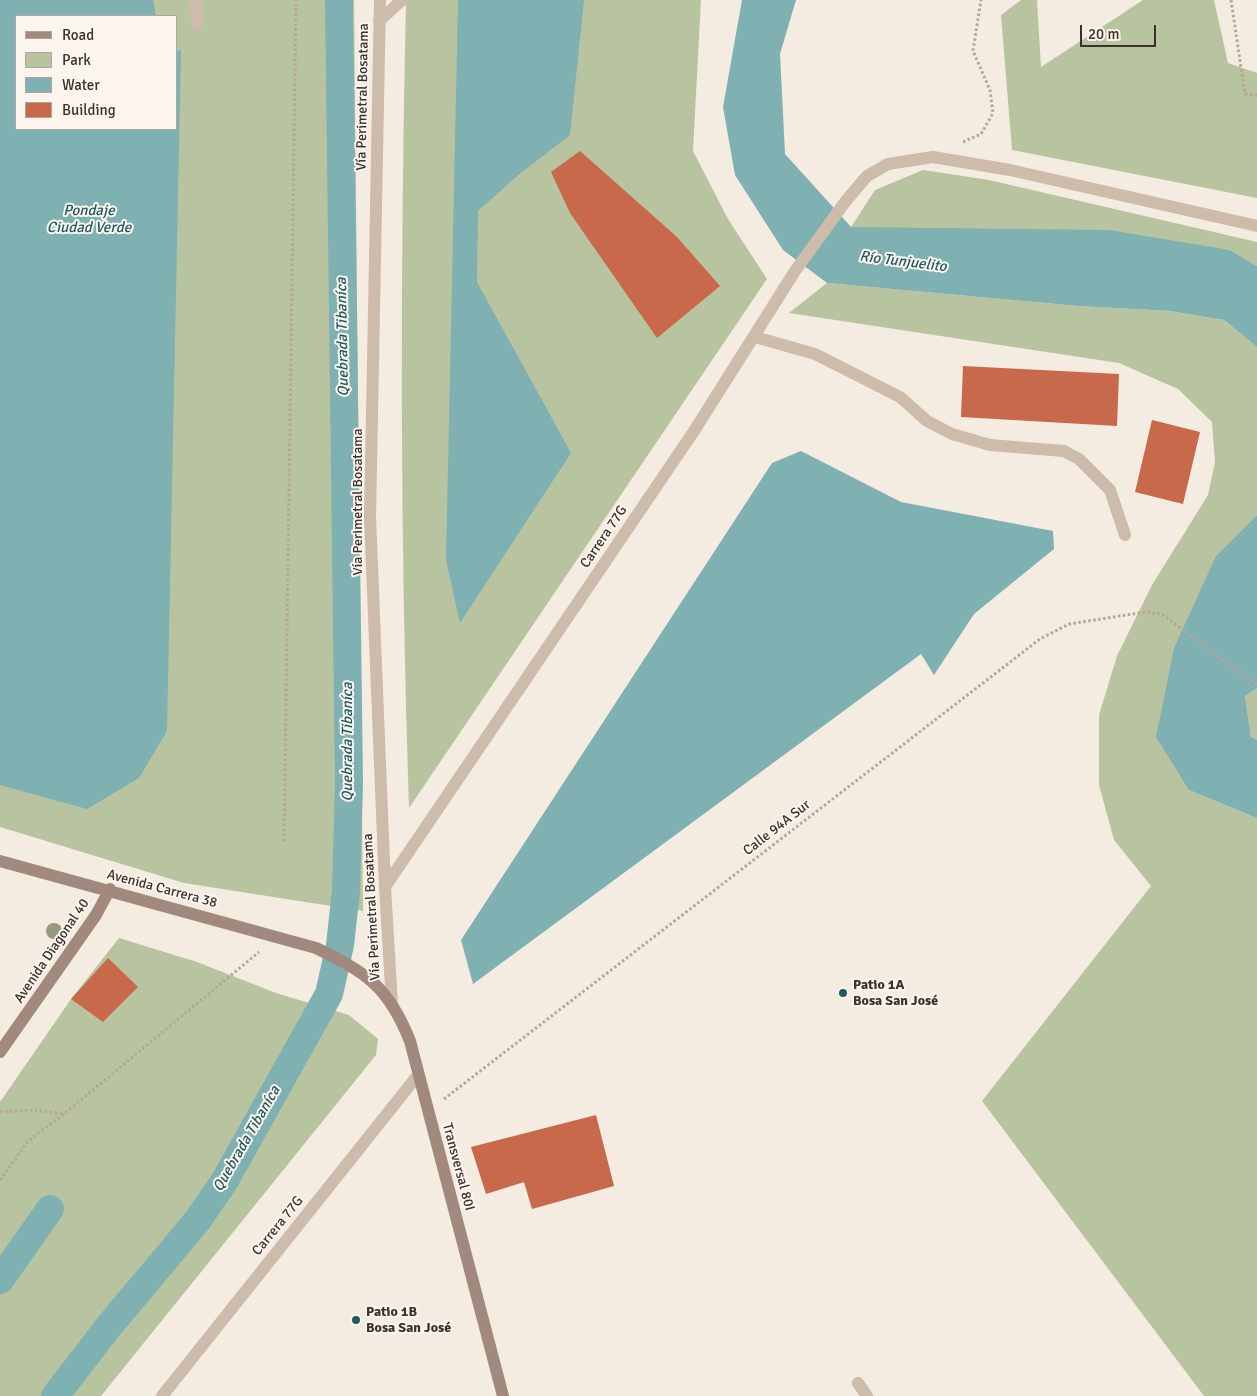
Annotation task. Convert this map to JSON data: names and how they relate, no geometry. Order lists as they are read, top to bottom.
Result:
{
  "streets": {
    "main road": ["Avenida Carrera 38", "Avenida Diagonal 40", "Transversal 80I"],
    "street": ["Vía Perimetral Bosatama", "Carrera 77G"],
    "path": ["Calle 94A Sur"]
  },
  "crossings": [
    ["Vía Perimetral Bosatama", "Carrera 77G"],
    ["Vía Perimetral Bosatama", "Transversal 80I"],
    ["Carrera 77G", "Transversal 80I"],
    ["Calle 94A Sur", "Transversal 80I"],
    ["Avenida Carrera 38", "Avenida Diagonal 40"],
    ["Avenida Carrera 38", "Transversal 80I"]
  ],
  "water": ["Pondaje Ciudad Verde", "Río Tunjuelito", "Quebrada Tibaníca"],
  "places": ["Patio 1A Bosa San José", "Patio 1B Bosa San José"],
  "legend": [
    "Road",
    "Park",
    "Water",
    "Building"
  ],
  "scale_bar": "20 m"
}
